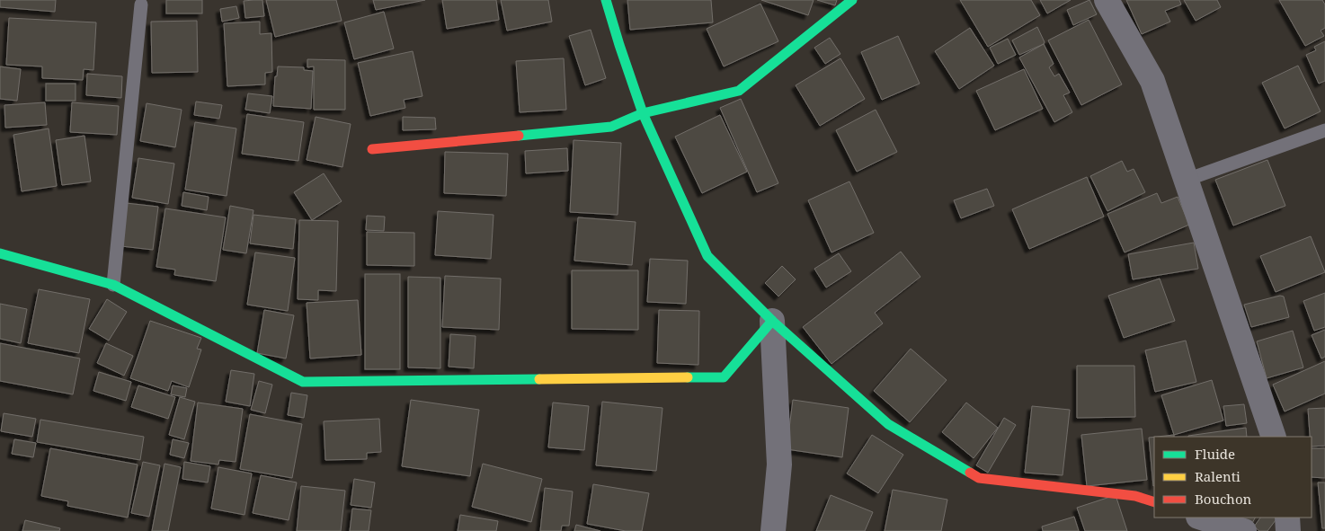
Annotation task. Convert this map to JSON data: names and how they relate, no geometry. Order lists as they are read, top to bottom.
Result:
{
  "legend": ["Fluide", "Ralenti", "Bouchon"]
}
